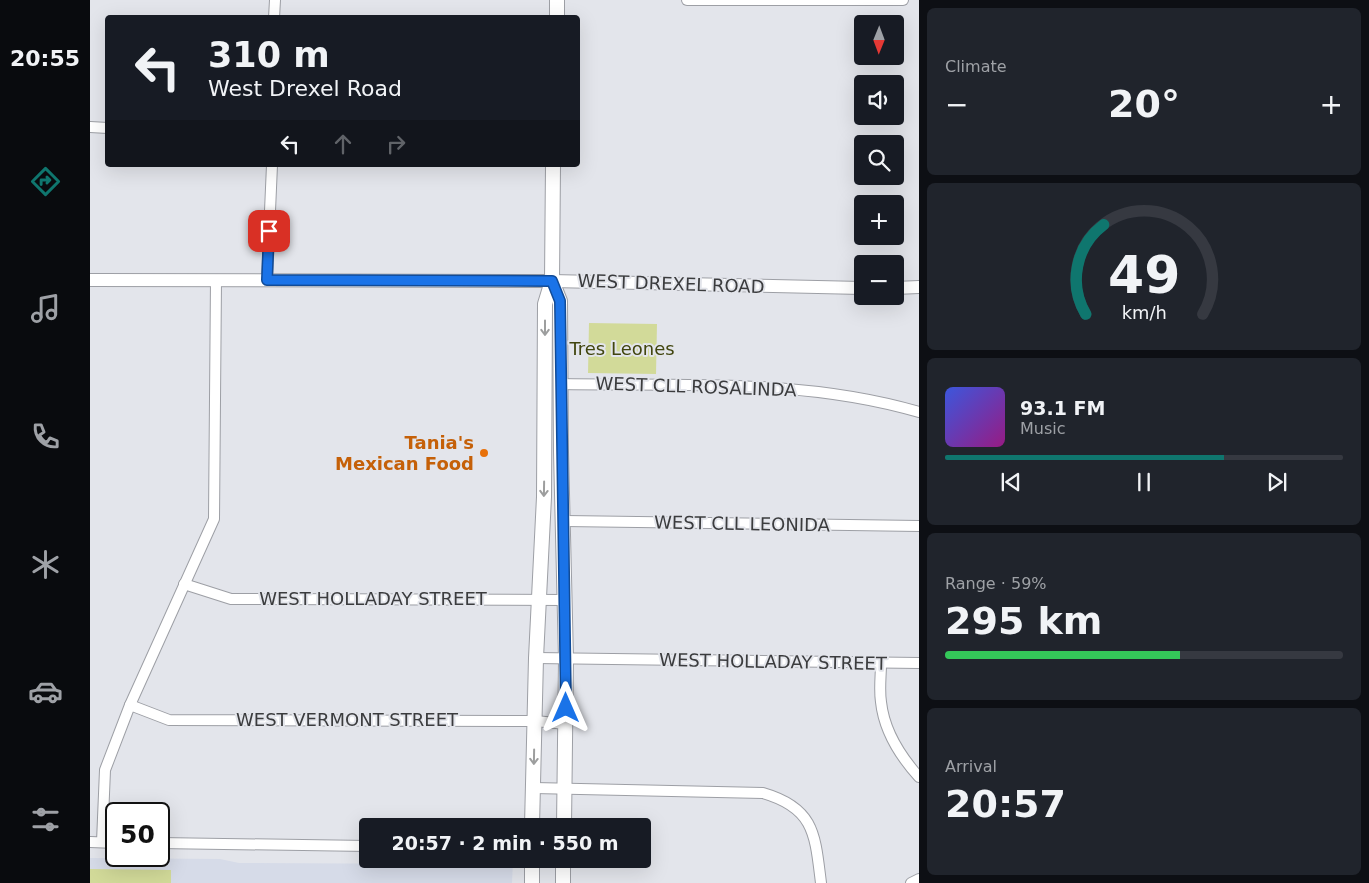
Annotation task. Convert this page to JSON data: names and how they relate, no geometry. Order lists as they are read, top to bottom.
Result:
{
  "streets": {
    "street": [
      "WEST DREXEL ROAD",
      "WEST CLL ROSALINDA",
      "WEST CLL LEONIDA",
      "WEST HOLLADAY STREET",
      "WEST VERMONT STREET"
    ]
  },
  "parks": ["Tres Leones"],
  "places": ["Tania's Mexican Food"],
  "north": "bottom",
  "page": {
    "tabs": "20:55",
    "tile": [
      "Climate",
      ["Range · 59%", "295 km"],
      ["Arrival", "20:57"]
    ],
    "map_buttons": ["+", "−"],
    "turn": ["310 m", "West Drexel Road"],
    "heat": ["−", "20°", "+"],
    "song": ["93.1 FM", "Music"],
    "limit": "50",
    "trip": "20:57 · 2 min · 550 m",
    "gauge": ["49", "km/h"]
  }
}
